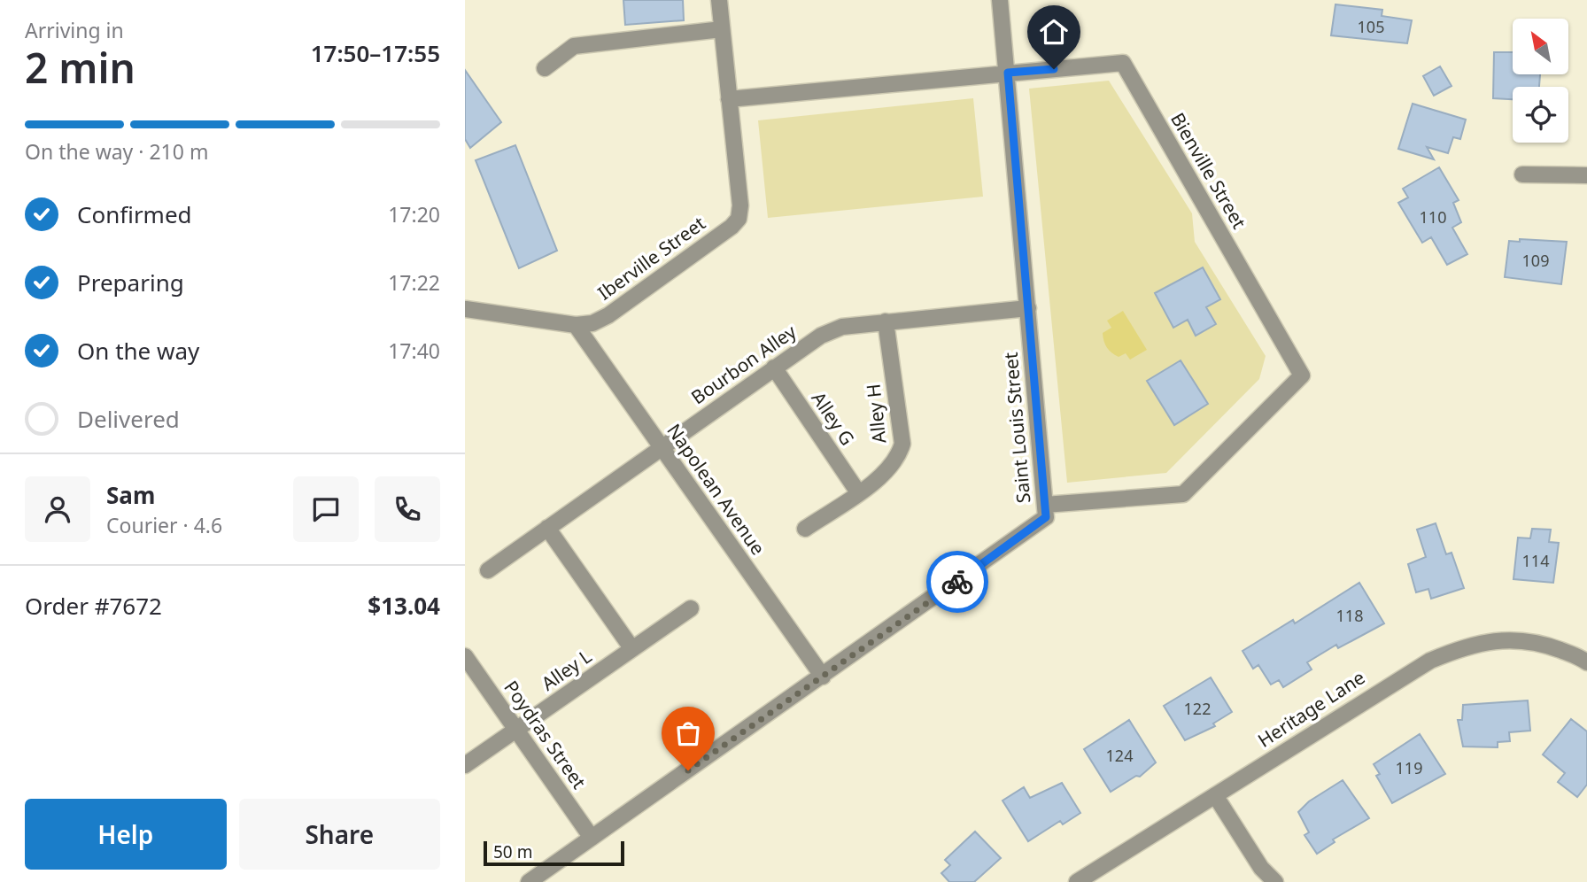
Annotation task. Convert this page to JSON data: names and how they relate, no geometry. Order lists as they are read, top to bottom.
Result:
{
  "streets": {
    "street": [
      "Bienville Street",
      "Iberville Street",
      "Bourbon Alley",
      "Alley H",
      "Alley G",
      "Saint Louis Street",
      "Napolean Avenue",
      "Alley L",
      "Heritage Lane",
      "Poydras Street"
    ]
  },
  "crossings": [
    ["Bienville Street", "Iberville Street"],
    ["Bienville Street", "Saint Louis Street"],
    ["Iberville Street", "Napolean Avenue"],
    ["Bourbon Alley", "Alley H"],
    ["Bourbon Alley", "Alley G"],
    ["Bourbon Alley", "Saint Louis Street"],
    ["Bourbon Alley", "Napolean Avenue"],
    ["Alley H", "Alley G"],
    ["Saint Louis Street", "Napolean Avenue"],
    ["Saint Louis Street", "Poydras Street"],
    ["Alley L", "Poydras Street"]
  ],
  "house_numbers": [
    "105",
    "110",
    "109",
    "114",
    "118",
    "122",
    "124",
    "119"
  ],
  "scale_bar": "50 m",
  "north": "top left",
  "page": {
    "heading": ["2 min", "Arriving in", "17:50–17:55"],
    "panel": [
      "Sam",
      "Courier · 4.6",
      "Order #7672",
      "$13.04"
    ],
    "bar": "On the way · 210 m",
    "list": [
      ["Confirmed", "17:20"],
      ["Preparing", "17:22"],
      ["On the way", "17:40"],
      "Delivered"
    ],
    "buttons": ["Help", "Share"],
    "scale": "50 m"
  }
}
